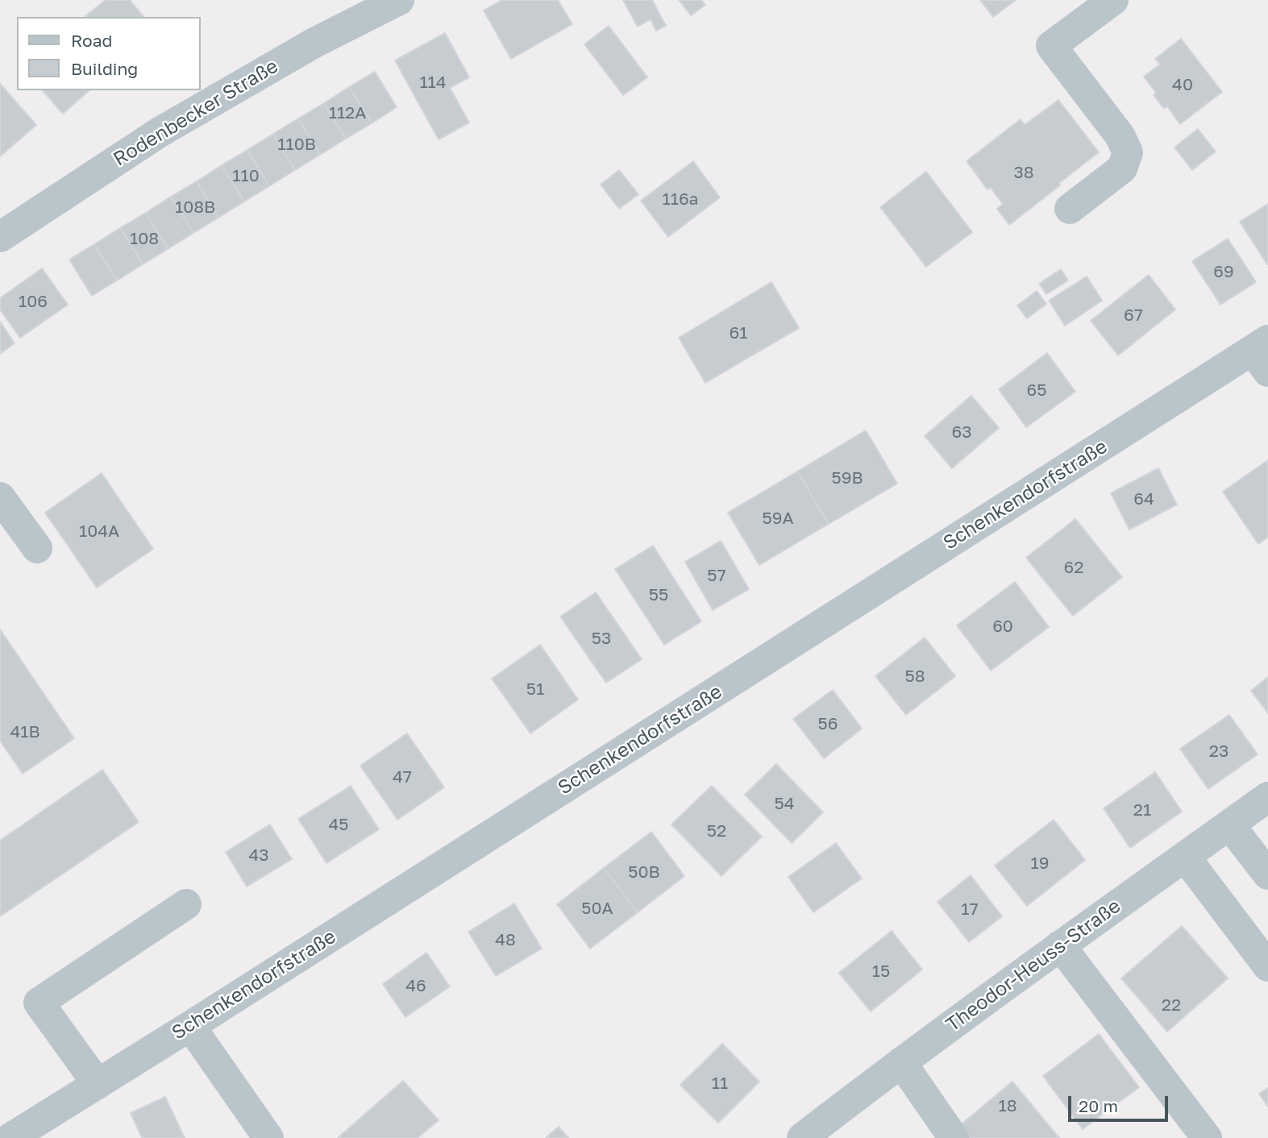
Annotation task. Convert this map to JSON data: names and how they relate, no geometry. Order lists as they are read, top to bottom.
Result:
{
  "streets": {
    "street": ["Rodenbecker Straße", "Schenkendorfstraße", "Theodor-Heuss-Straße"]
  },
  "house_numbers": [
    "114",
    "40",
    "112A",
    "110B",
    "38",
    "110",
    "116a",
    "108B",
    "108",
    "69",
    "106",
    "67",
    "61",
    "65",
    "63",
    "59B",
    "64",
    "59A",
    "104A",
    "62",
    "57",
    "55",
    "60",
    "53",
    "58",
    "51",
    "56",
    "41B",
    "23",
    "47",
    "54",
    "21",
    "45",
    "52",
    "43",
    "19",
    "50B",
    "50A",
    "17",
    "48",
    "15",
    "46",
    "22",
    "11",
    "18"
  ],
  "legend": ["Road", "Building"],
  "scale_bar": "20 m"
}
